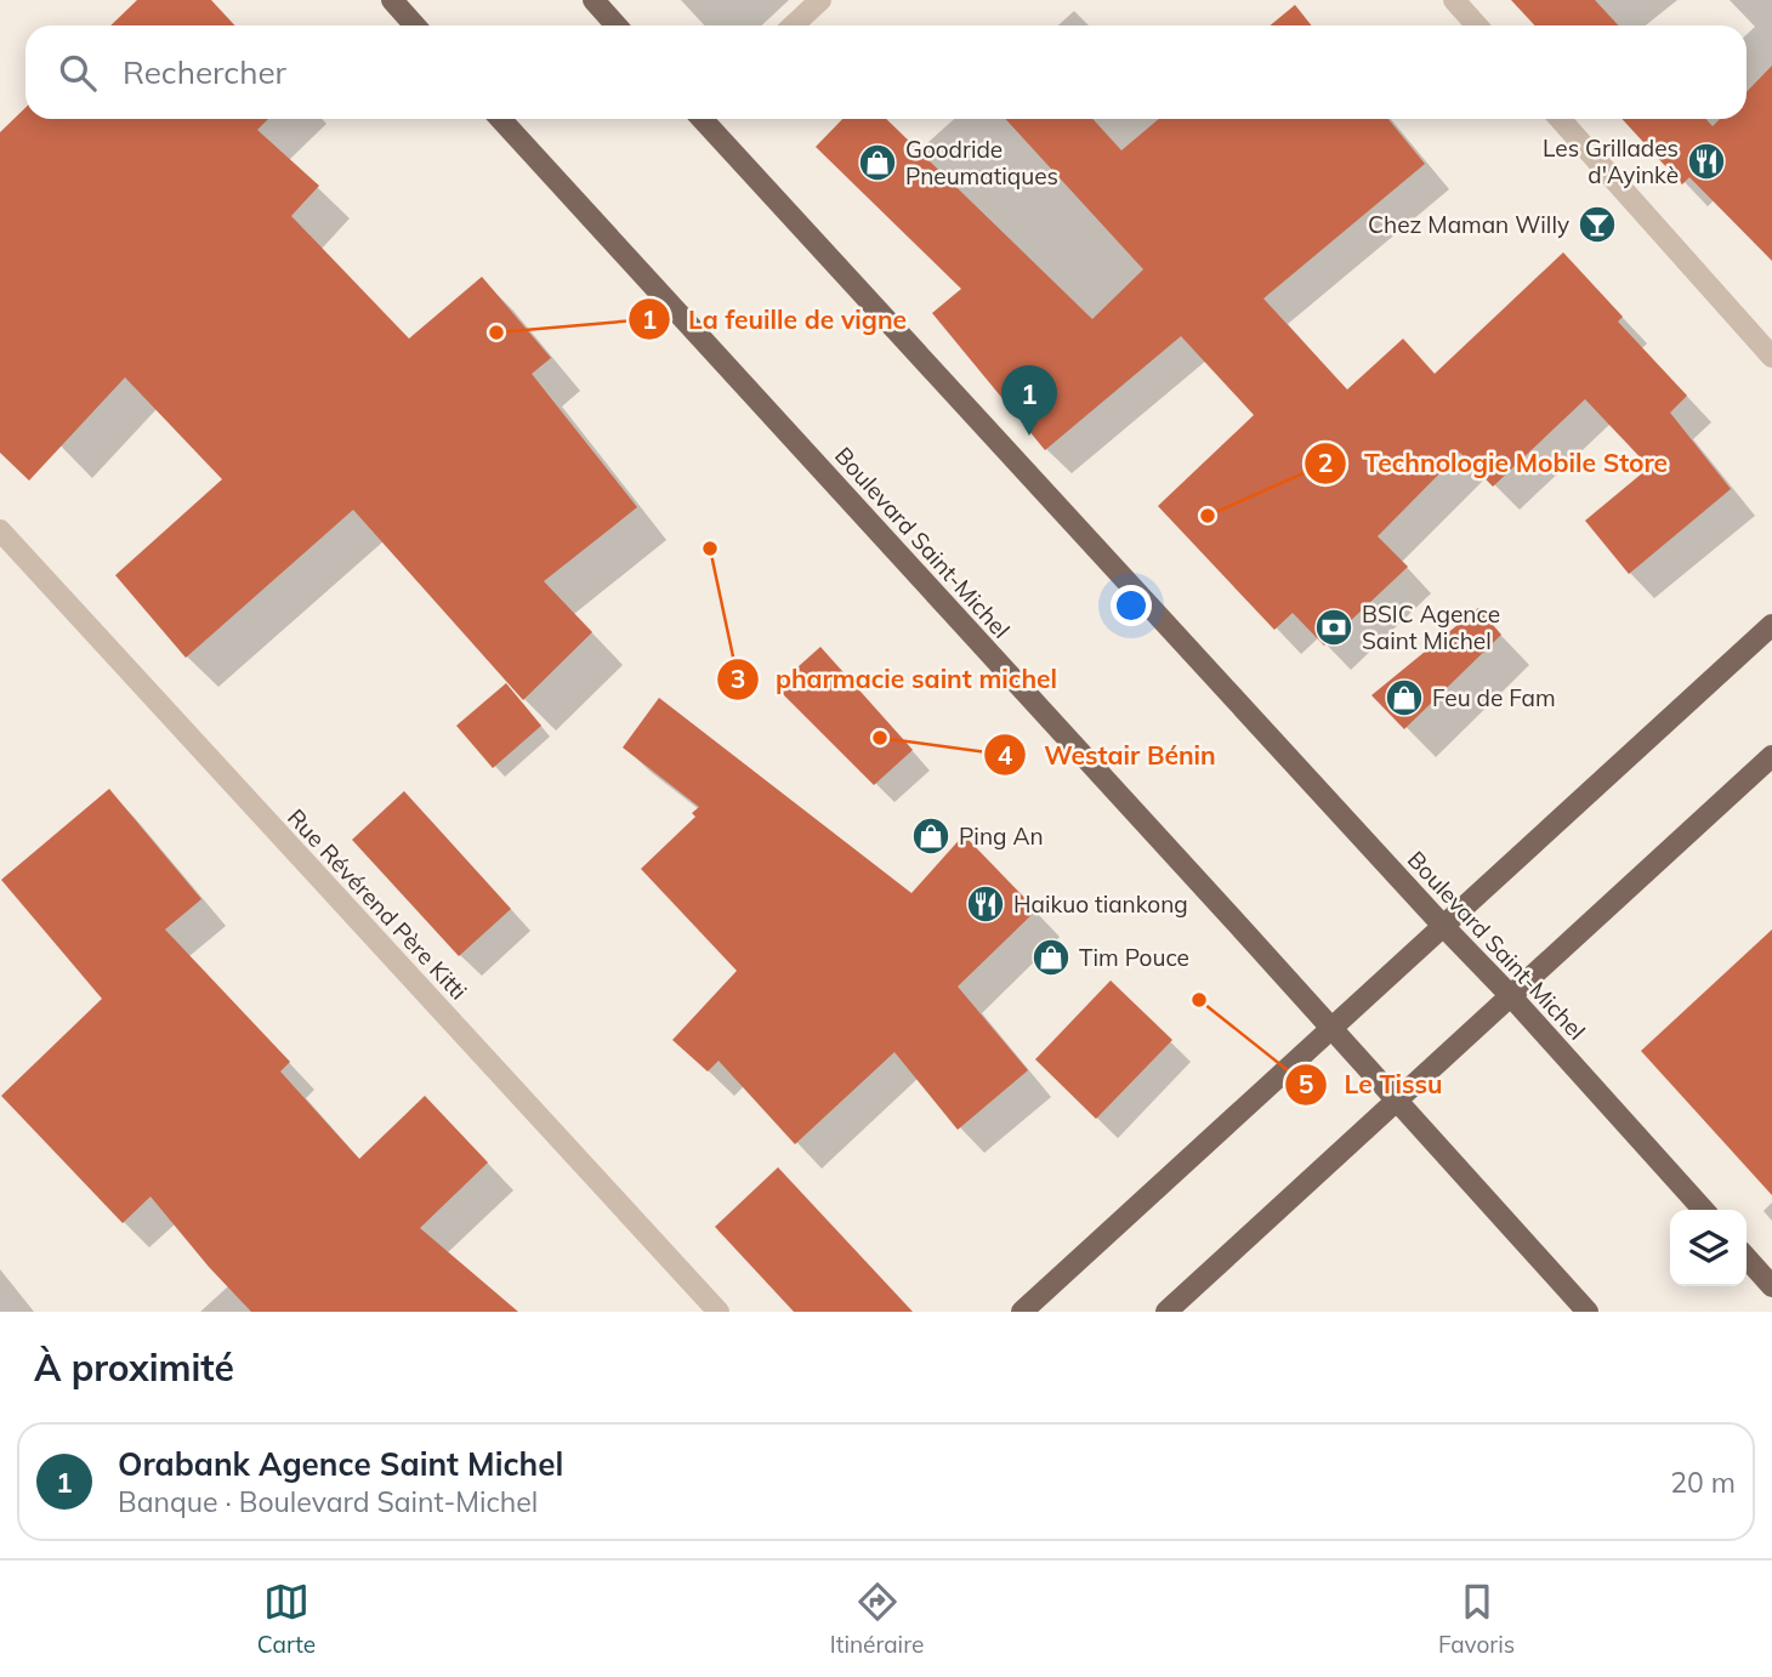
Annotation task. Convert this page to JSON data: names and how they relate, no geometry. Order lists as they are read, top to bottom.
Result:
{
  "streets": {
    "main road": ["Boulevard Saint-Michel"],
    "street": ["Rue Révérend Père Kitti"]
  },
  "places": {
    "restaurant": ["Les Grillades d'Ayinkè", "Haikuo tiankong"],
    "shop": [
      "Goodride Pneumatiques",
      "Feu de Fam",
      "Ping An",
      "Tim Pouce"
    ],
    "bar": ["Chez Maman Willy"],
    "other": [
      "La feuille de vigne",
      "Technologie Mobile Store",
      "pharmacie saint michel",
      "Westair Bénin",
      "Le Tissu"
    ],
    "bank": ["BSIC Agence Saint Michel"]
  },
  "page": {
    "search": "Rechercher",
    "pins": "1",
    "heading": "À proximité",
    "list": [
      {
        "mark": "1",
        "name": "Orabank Agence Saint Michel",
        "note": "Banque · Boulevard Saint-Michel",
        "value": "20 m"
      }
    ],
    "nav": ["Carte", "Itinéraire", "Favoris"]
  }
}
